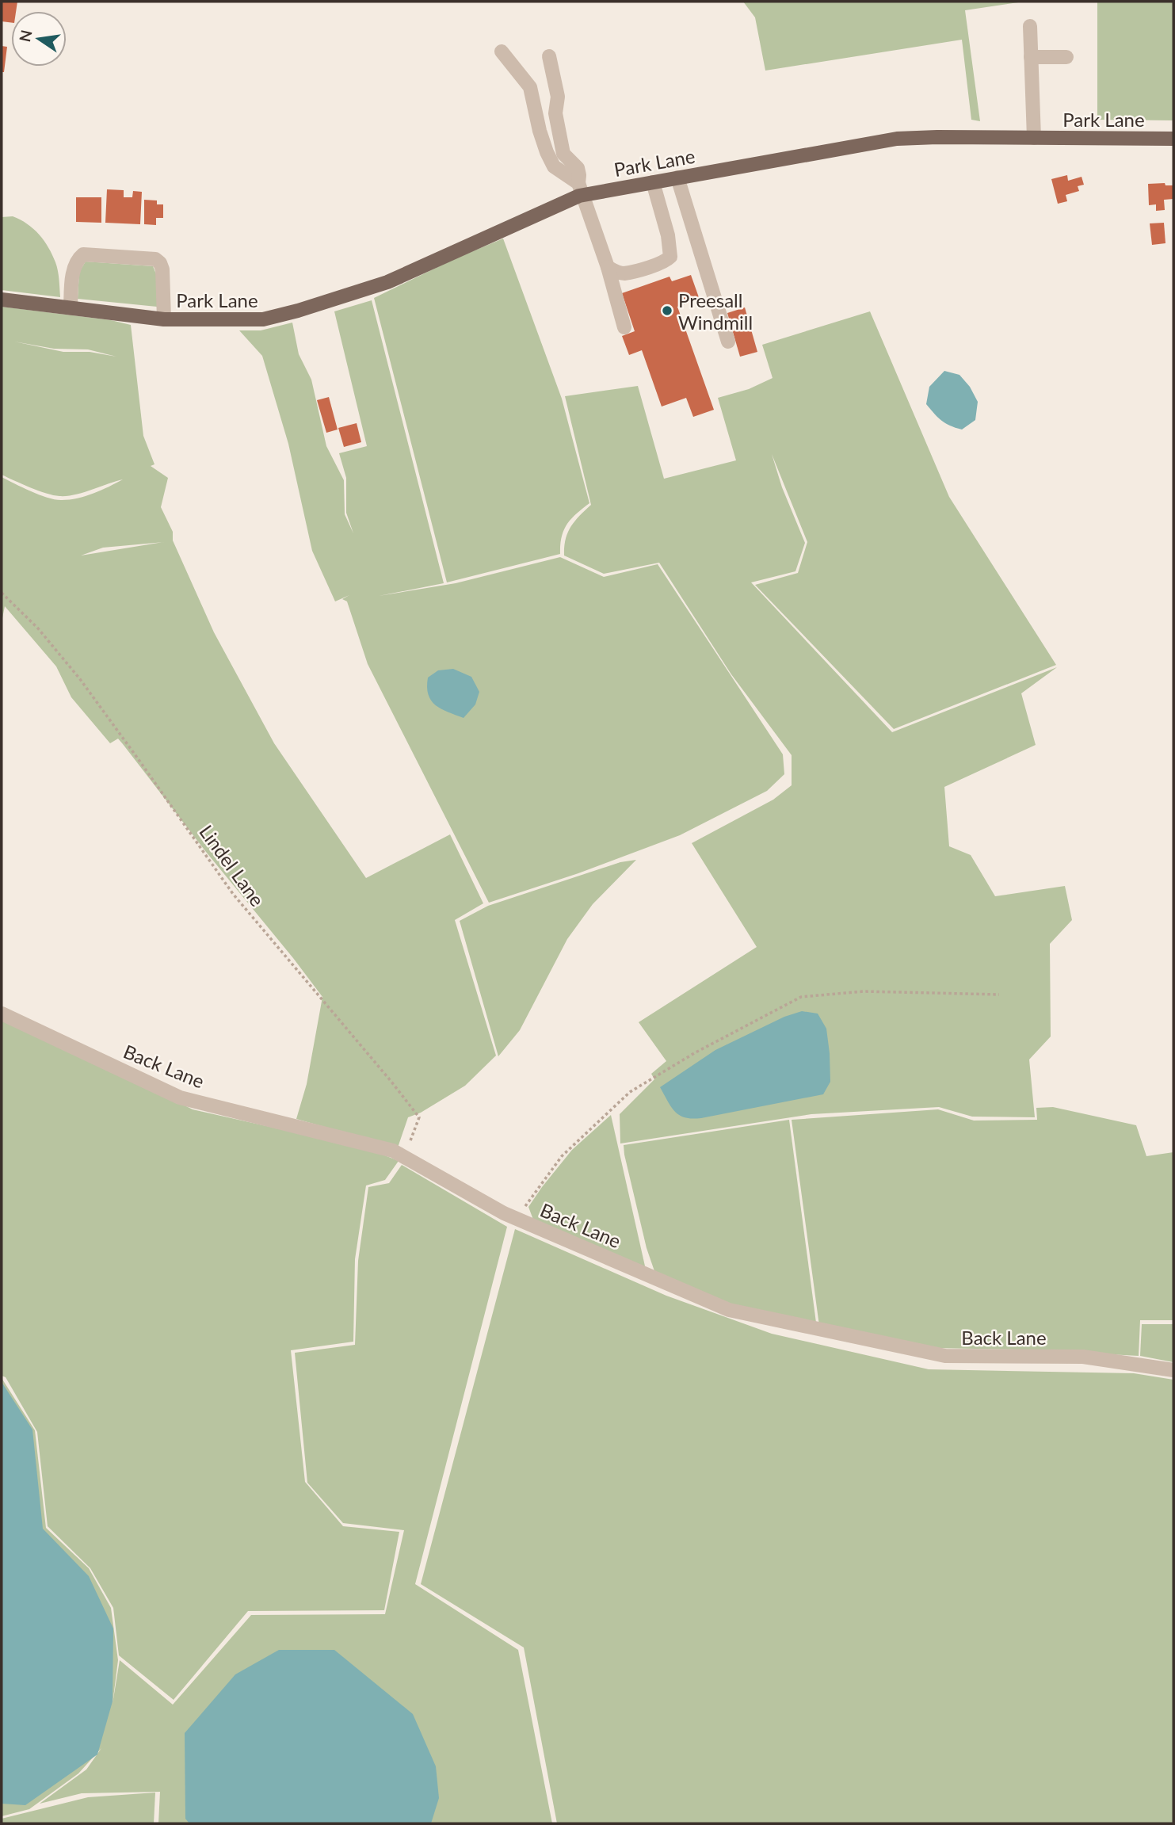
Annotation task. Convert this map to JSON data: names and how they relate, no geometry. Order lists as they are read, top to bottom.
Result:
{
  "streets": {
    "main road": ["Park Lane"],
    "street": ["Back Lane"],
    "path": ["Lindel Lane"]
  },
  "crossings": [
    ["Lindel Lane", "Back Lane"]
  ],
  "places": ["Preesall Windmill"],
  "north": "left"
}
